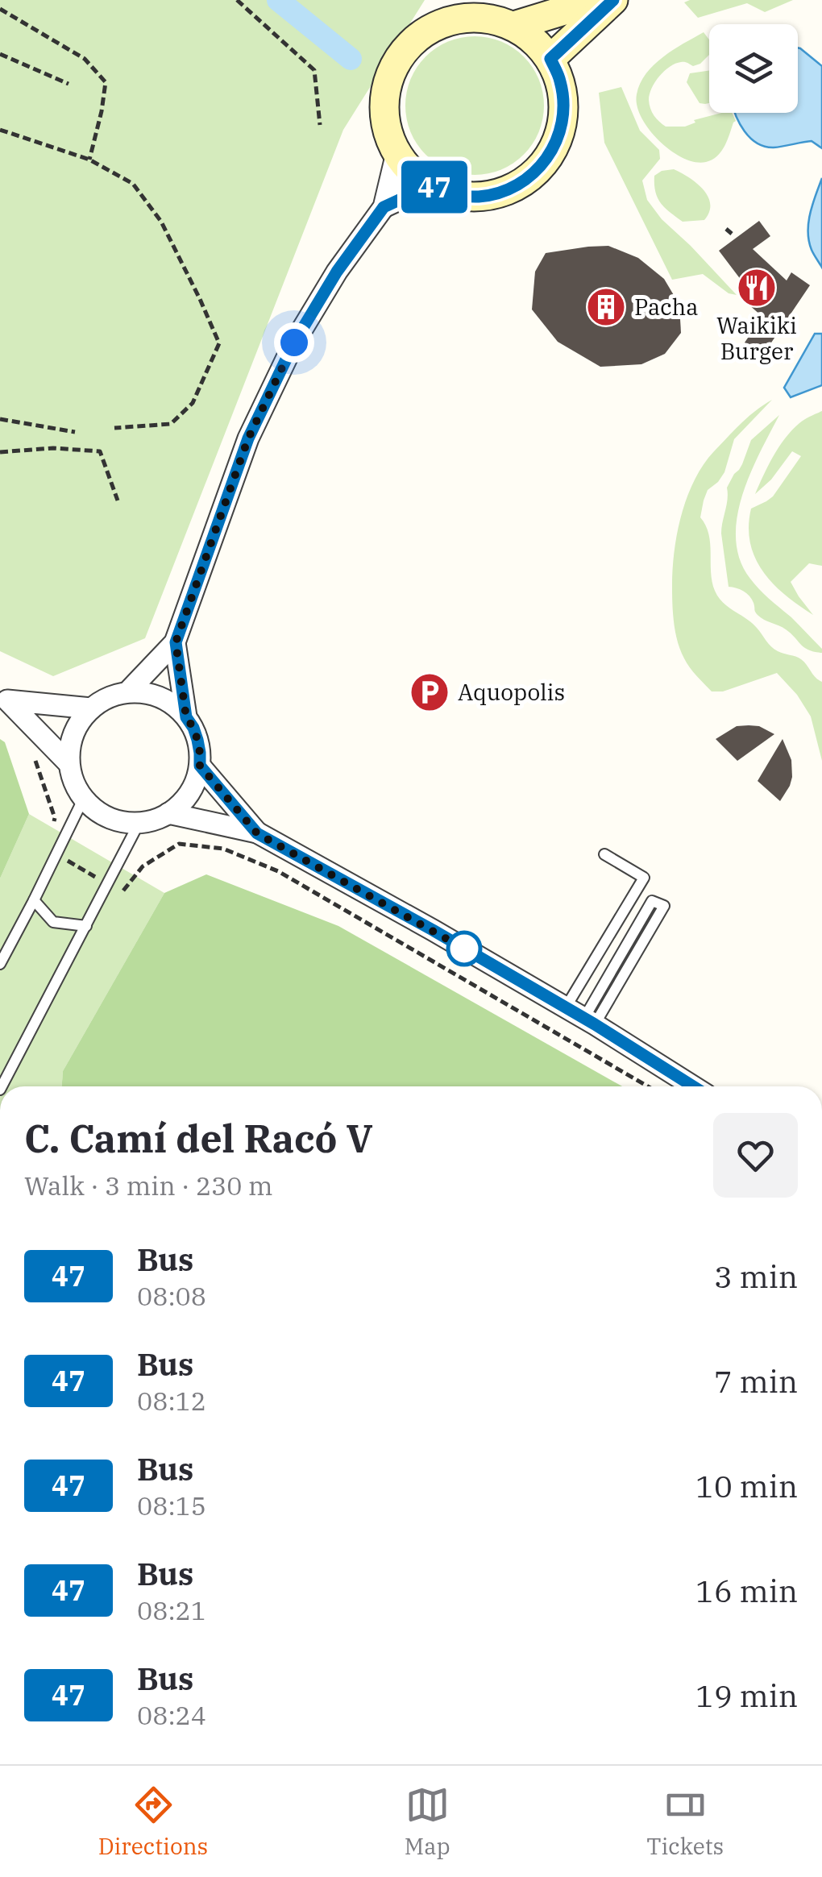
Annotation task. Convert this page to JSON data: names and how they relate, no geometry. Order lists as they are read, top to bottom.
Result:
{
  "places": {
    "restaurant": ["Waikiki Burger"],
    "building": ["Pacha"],
    "parking": ["Aquopolis"]
  },
  "lines": ["bus line 47"],
  "page": {
    "on_map": "47",
    "heading": ["C. Camí del Racó V", "Walk · 3 min · 230 m"],
    "list": [
      {
        "mark": "47",
        "name": "Bus",
        "note": "08:08",
        "value": "3 min"
      },
      {
        "mark": "47",
        "name": "Bus",
        "note": "08:12",
        "value": "7 min"
      },
      {
        "mark": "47",
        "name": "Bus",
        "note": "08:15",
        "value": "10 min"
      },
      {
        "mark": "47",
        "name": "Bus",
        "note": "08:21",
        "value": "16 min"
      },
      {
        "mark": "47",
        "name": "Bus",
        "note": "08:24",
        "value": "19 min"
      }
    ],
    "tabs": ["Directions", "Map", "Tickets"]
  }
}
